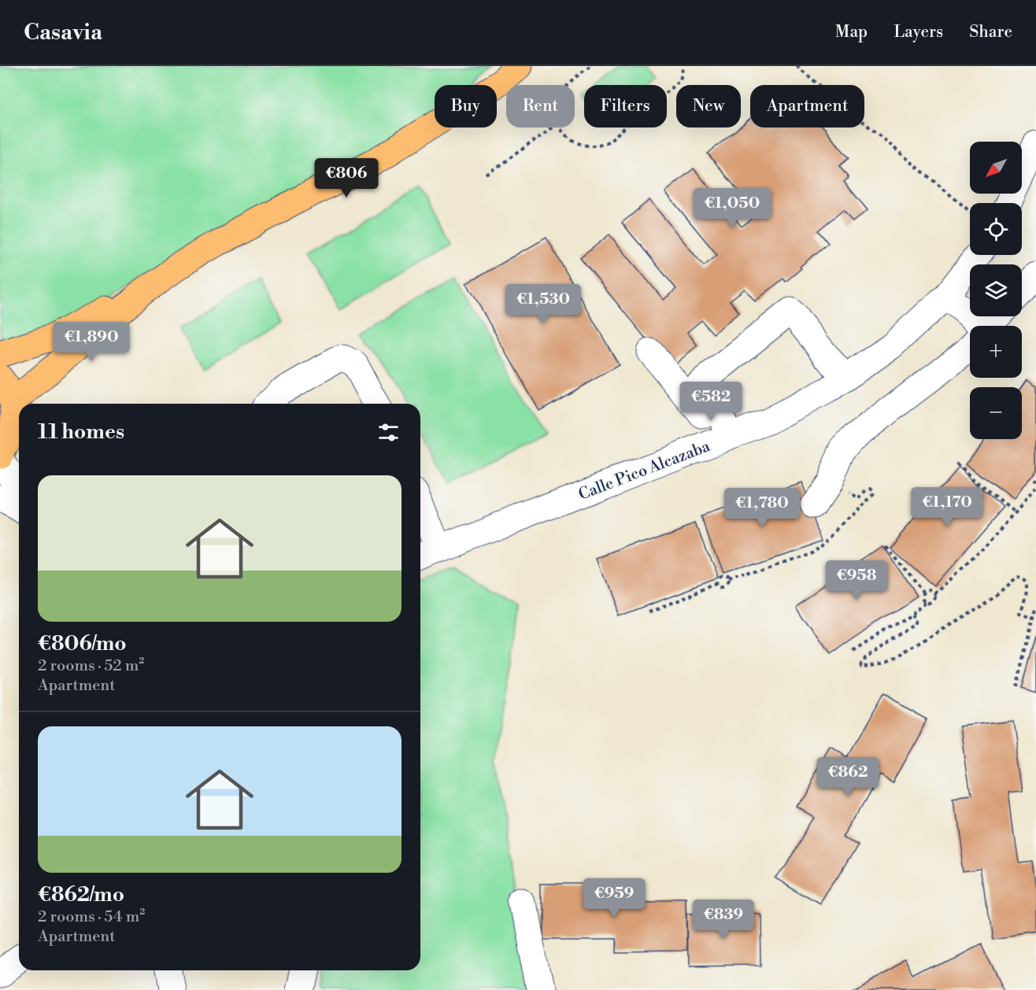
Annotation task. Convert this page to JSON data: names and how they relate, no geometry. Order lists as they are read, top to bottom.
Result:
{
  "streets": {
    "street": ["Calle Pico Alcazaba"]
  },
  "north": "bottom left",
  "page": {
    "header": "Casavia",
    "nav": ["Map", "Layers", "Share"],
    "chip": [
      "Buy",
      "Rent",
      "Filters",
      "New",
      "Apartment"
    ],
    "map_buttons": ["+", "−"],
    "price": [
      "€806",
      "€1,050",
      "€1,530",
      "€1,890",
      "€582",
      "€1,170",
      "€1,780",
      "€958",
      "€862",
      "€959",
      "€839"
    ],
    "heading": "11 homes",
    "list": [
      {
        "name": "€806/mo",
        "note": "2 rooms · 52 m² · Apartment"
      },
      {
        "name": "€862/mo",
        "note": "2 rooms · 54 m² · Apartment"
      }
    ]
  }
}
